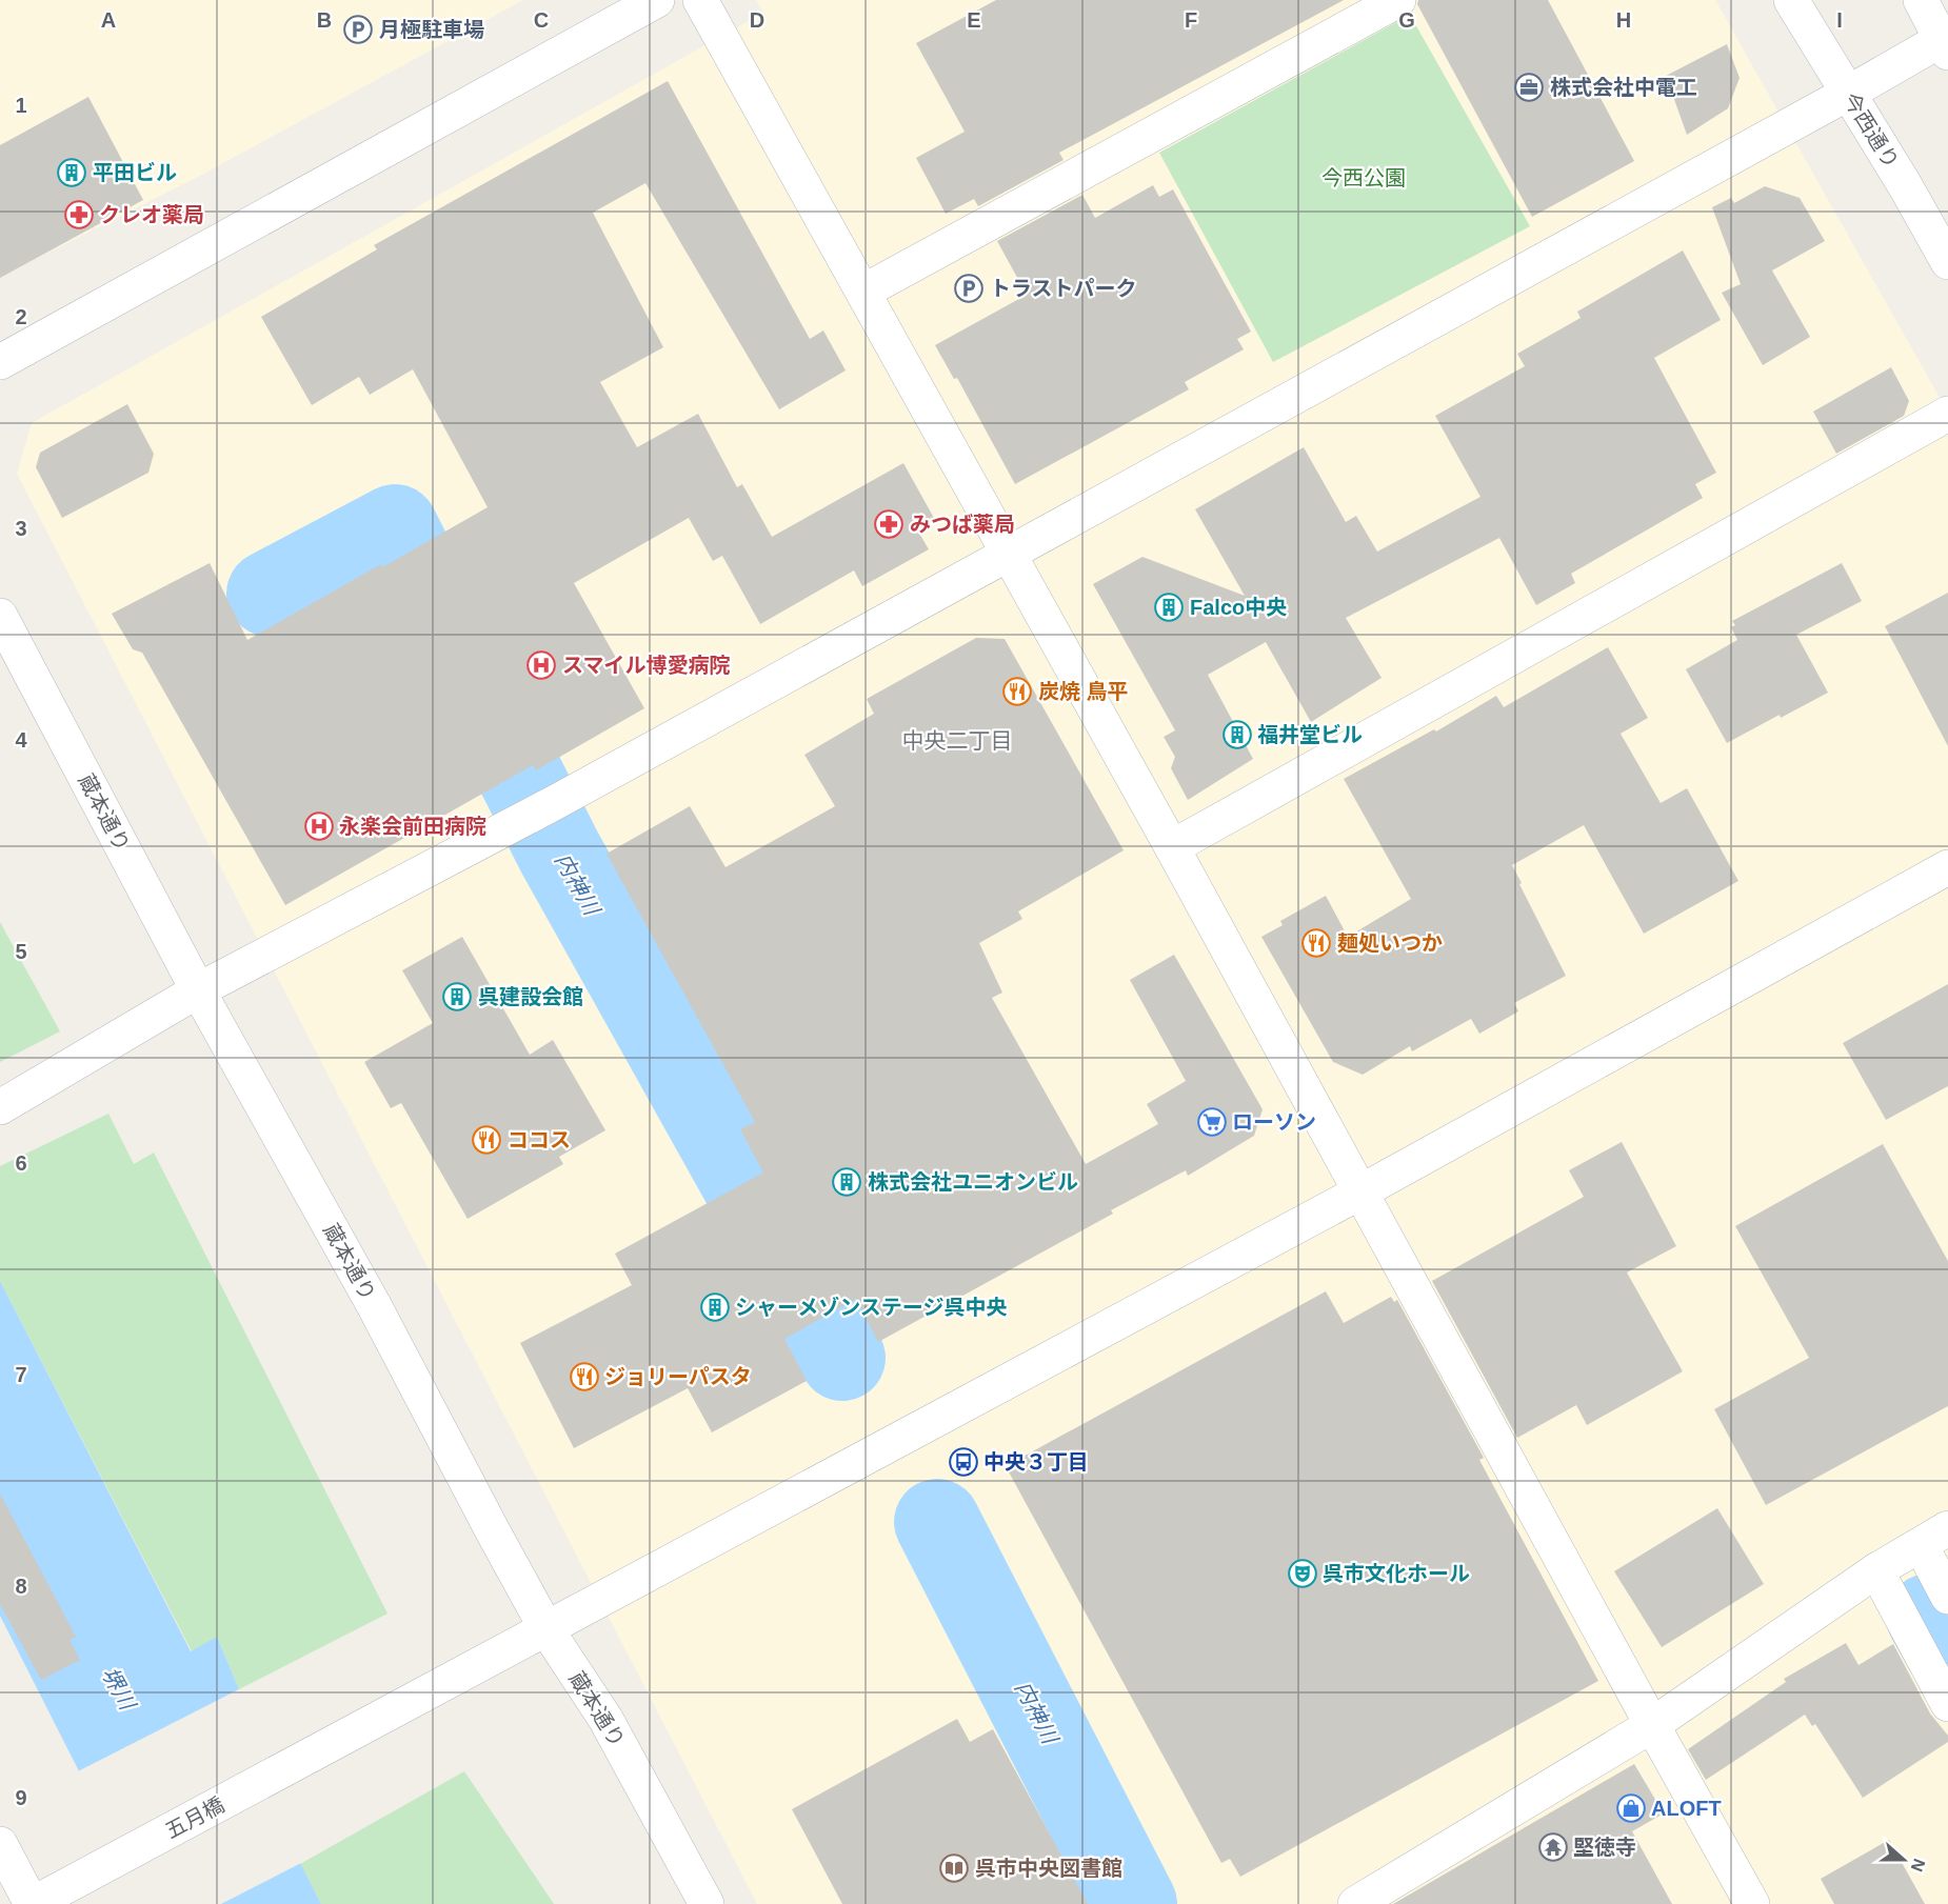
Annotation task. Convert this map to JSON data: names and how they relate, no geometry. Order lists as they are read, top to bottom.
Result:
{
  "streets": {
    "street": ["今西通り", "蔵本通り", "五月橋"]
  },
  "crossings": [
    ["蔵本通り", "五月橋"]
  ],
  "districts": ["中央二丁目"],
  "water": ["内神川", "堺川"],
  "parks": ["今西公園"],
  "places": {
    "parking": ["月極駐車場", "トラストパーク"],
    "office": ["株式会社中電工"],
    "building": [
      "平田ビル",
      "Falco中央",
      "福井堂ビル",
      "呉建設会館",
      "株式会社ユニオンビル",
      "シャーメゾンステージ呉中央"
    ],
    "pharmacy": ["クレオ薬局", "みつば薬局"],
    "hospital": ["スマイル博愛病院", "永楽会前田病院"],
    "restaurant": [
      "炭焼 鳥平",
      "麺処いつか",
      "ココス",
      "ジョリーパスタ"
    ],
    "supermarket": ["ローソン"],
    "bus stop": ["中央３丁目"],
    "theatre": ["呉市文化ホール"],
    "shop": ["ALOFT"],
    "temple": ["堅徳寺"],
    "library": ["呉市中央図書館"]
  },
  "north": "right",
  "grid": {
    "columns": [
      "A",
      "B",
      "C",
      "D",
      "E",
      "F",
      "G",
      "H",
      "I"
    ],
    "rows": [
      "1",
      "2",
      "3",
      "4",
      "5",
      "6",
      "7",
      "8",
      "9"
    ]
  }
}
